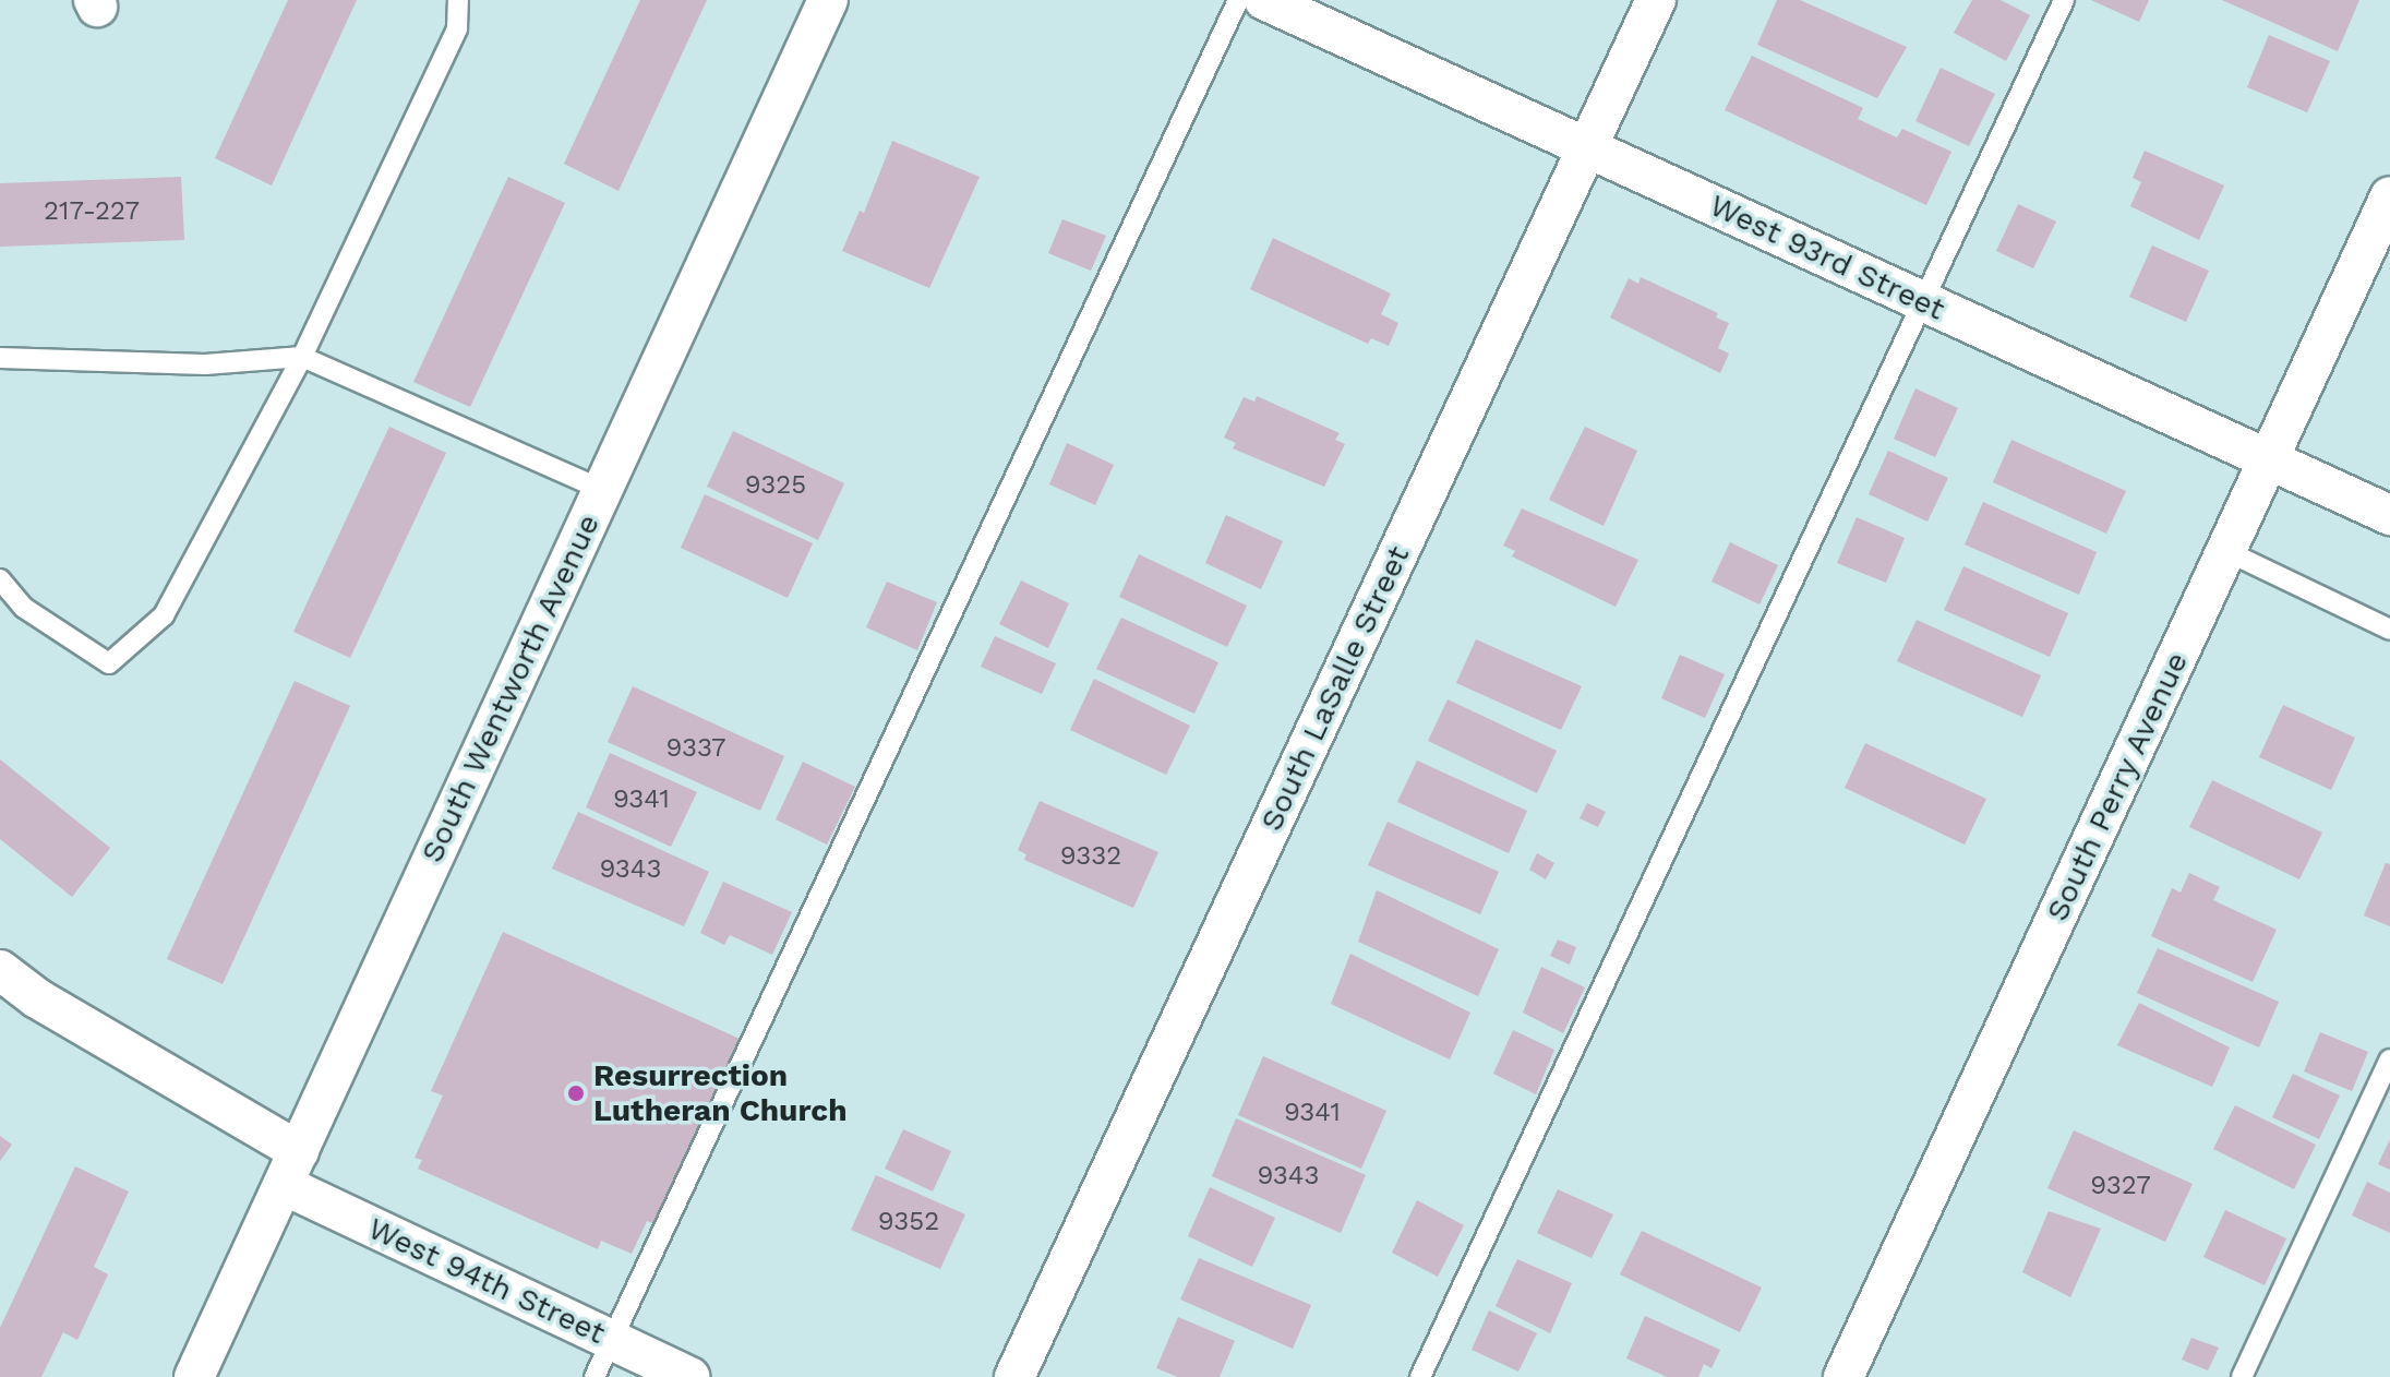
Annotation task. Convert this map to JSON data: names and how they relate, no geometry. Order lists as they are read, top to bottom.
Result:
{
  "streets": {
    "street": [
      "West 93rd Street",
      "South Wentworth Avenue",
      "South LaSalle Street",
      "South Perry Avenue",
      "West 94th Street"
    ]
  },
  "crossings": [
    ["West 93rd Street", "South LaSalle Street"],
    ["West 93rd Street", "South Perry Avenue"],
    ["South Wentworth Avenue", "West 94th Street"]
  ],
  "places": ["Resurrection Lutheran Church"],
  "house_numbers": [
    "217-227",
    "9325",
    "9337",
    "9341",
    "9332",
    "9343",
    "9341",
    "9343",
    "9327",
    "9352"
  ]
}
